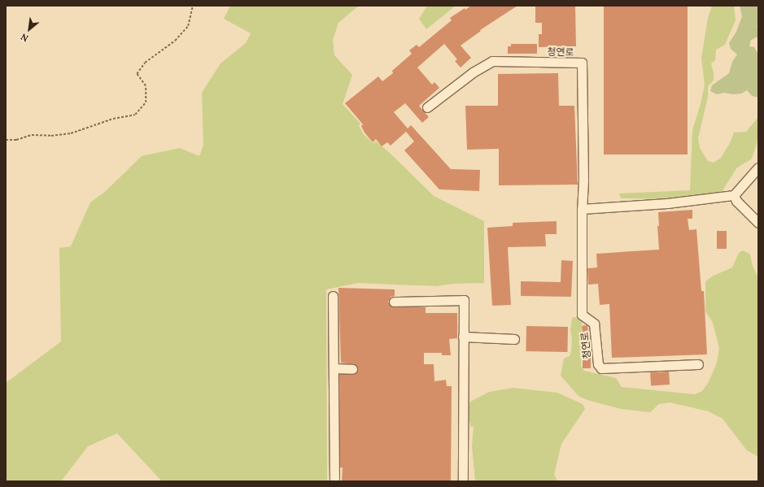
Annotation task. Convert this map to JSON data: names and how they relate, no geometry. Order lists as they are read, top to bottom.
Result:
{
  "streets": {
    "street": ["청연로"]
  },
  "north": "bottom left"
}
